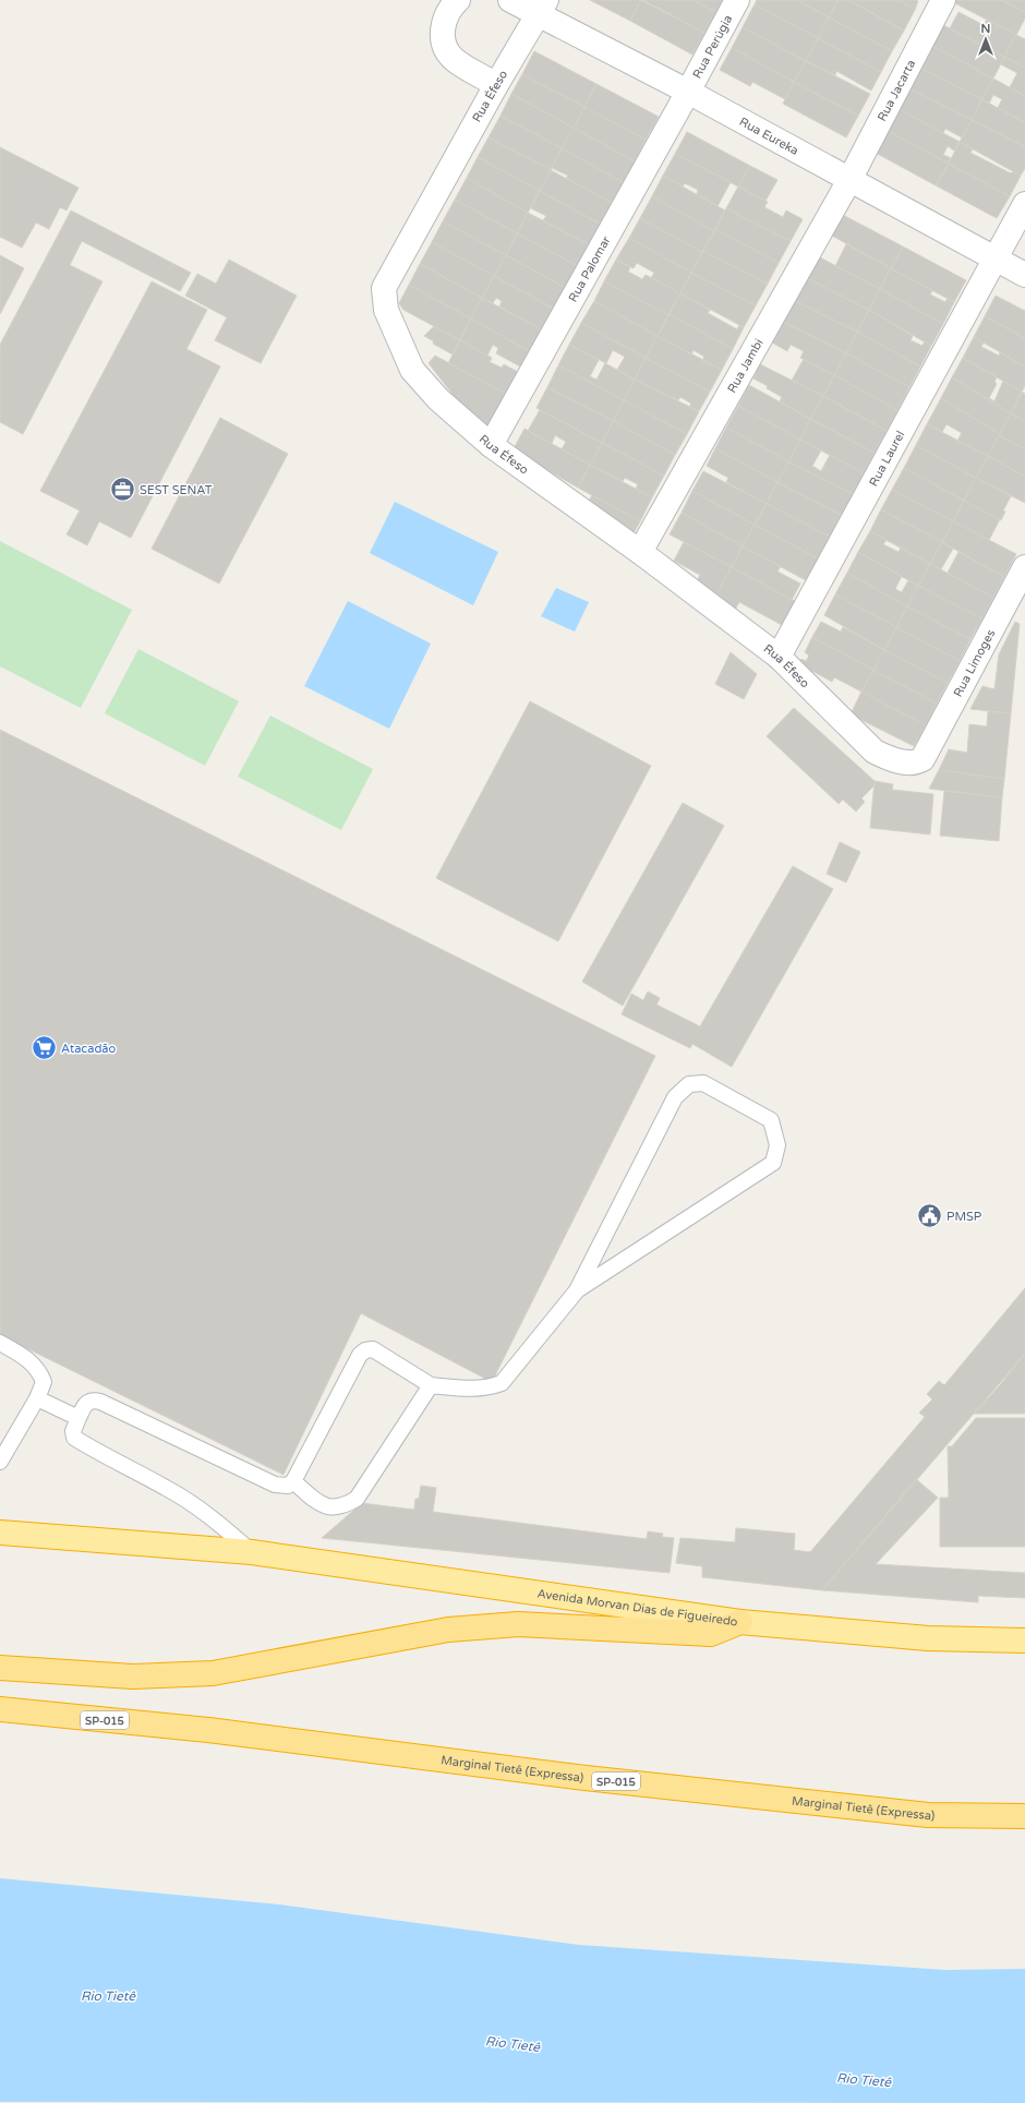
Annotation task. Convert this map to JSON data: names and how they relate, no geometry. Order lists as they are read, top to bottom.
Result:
{
  "streets": {
    "highway": ["Avenida Morvan Dias de Figueiredo", "SP-015", "Marginal Tietê (Expressa)"],
    "street": [
      "Rua Perúgia",
      "Rua Jacarta",
      "Rua Éfeso",
      "Rua Eureka",
      "Rua Palomar",
      "Rua Jambi",
      "Rua Laurel",
      "Rua Limoges"
    ]
  },
  "crossings": [
    ["Rua Perúgia", "Rua Eureka"],
    ["Rua Perúgia", "Rua Palomar"],
    ["Rua Jacarta", "Rua Eureka"],
    ["Rua Jacarta", "Rua Jambi"],
    ["Rua Éfeso", "Rua Eureka"],
    ["Rua Éfeso", "Rua Palomar"],
    ["Rua Éfeso", "Rua Jambi"],
    ["Rua Éfeso", "Rua Laurel"],
    ["Rua Éfeso", "Rua Limoges"],
    ["Rua Eureka", "Rua Palomar"],
    ["Rua Eureka", "Rua Jambi"],
    ["Rua Eureka", "Rua Laurel"]
  ],
  "water": ["Rio Tietê"],
  "places": {
    "office": ["SEST SENAT"],
    "supermarket": ["Atacadão"],
    "public building": ["PMSP"]
  },
  "north": "top"
}
